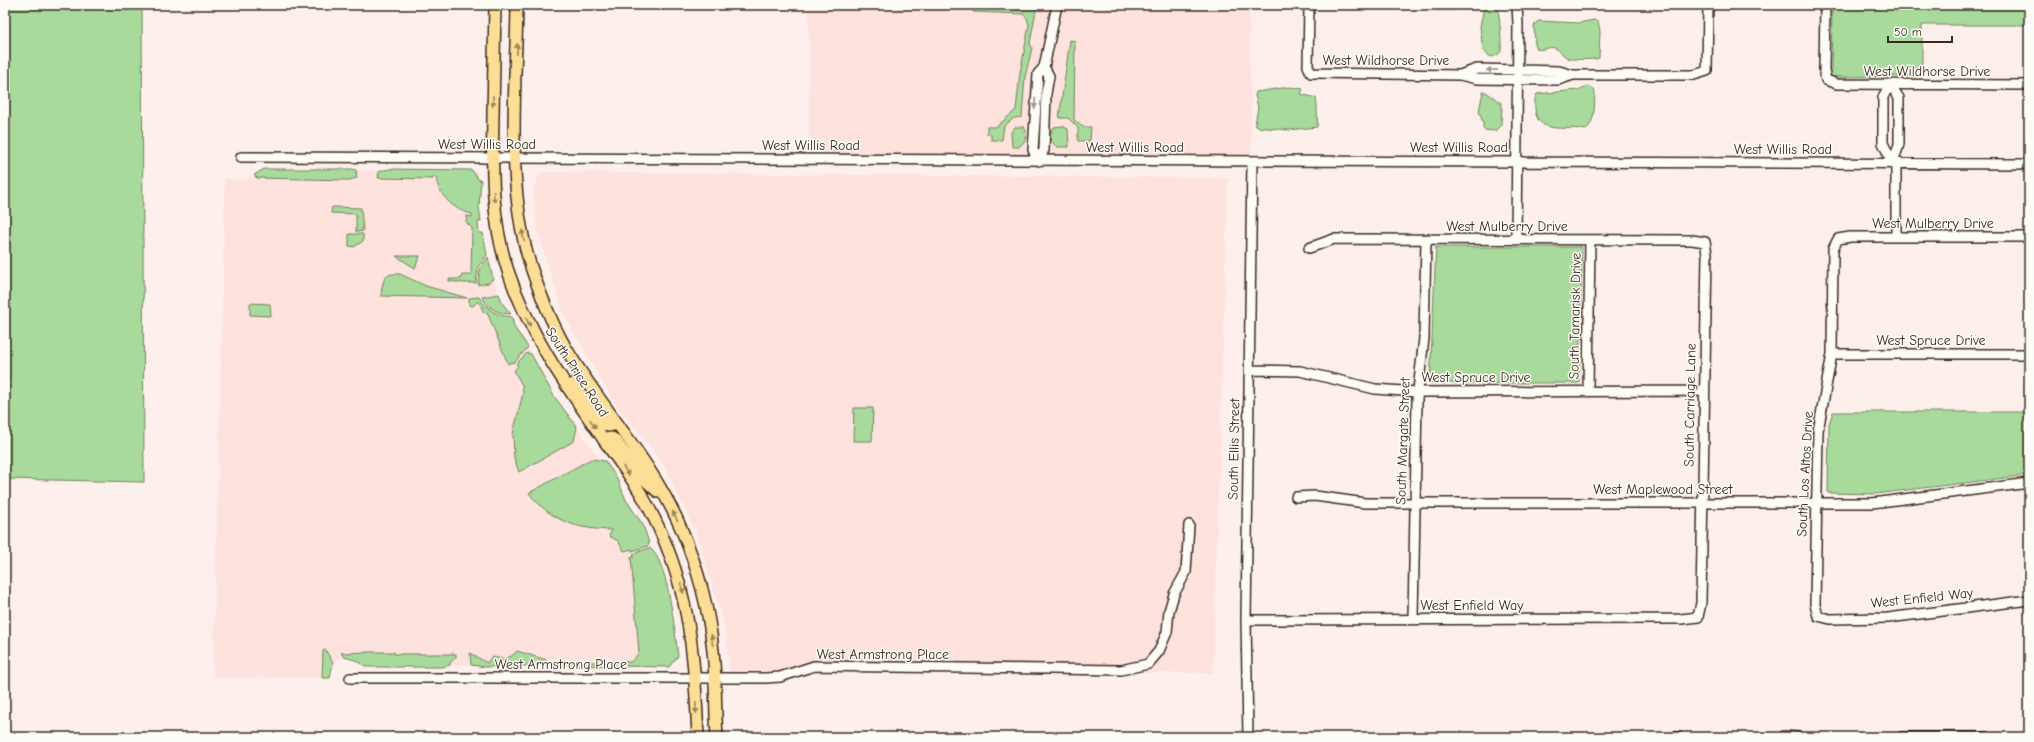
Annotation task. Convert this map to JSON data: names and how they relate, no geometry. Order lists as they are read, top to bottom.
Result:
{
  "streets": {
    "main road": ["South Price Road"],
    "street": [
      "West Wildhorse Drive",
      "West Willis Road",
      "West Mulberry Drive",
      "South Tamarisk Drive",
      "West Spruce Drive",
      "South Carriage Lane",
      "South Margate Street",
      "South Ellis Street",
      "South Los Altos Drive",
      "West Maplewood Street",
      "West Enfield Way",
      "West Armstrong Place"
    ]
  },
  "crossings": [
    ["West Willis Road", "South Price Road"],
    ["West Willis Road", "South Ellis Street"],
    ["West Mulberry Drive", "South Tamarisk Drive"],
    ["West Mulberry Drive", "South Carriage Lane"],
    ["West Mulberry Drive", "South Margate Street"],
    ["West Mulberry Drive", "South Los Altos Drive"],
    ["South Tamarisk Drive", "West Spruce Drive"],
    ["West Spruce Drive", "South Carriage Lane"],
    ["West Spruce Drive", "South Margate Street"],
    ["West Spruce Drive", "South Ellis Street"],
    ["West Spruce Drive", "South Los Altos Drive"],
    ["South Price Road", "West Armstrong Place"],
    ["South Carriage Lane", "West Maplewood Street"],
    ["South Carriage Lane", "West Enfield Way"],
    ["South Margate Street", "West Maplewood Street"],
    ["South Margate Street", "West Enfield Way"],
    ["South Ellis Street", "West Enfield Way"],
    ["South Los Altos Drive", "West Maplewood Street"],
    ["South Los Altos Drive", "West Enfield Way"]
  ],
  "scale_bar": "50 m"
}
